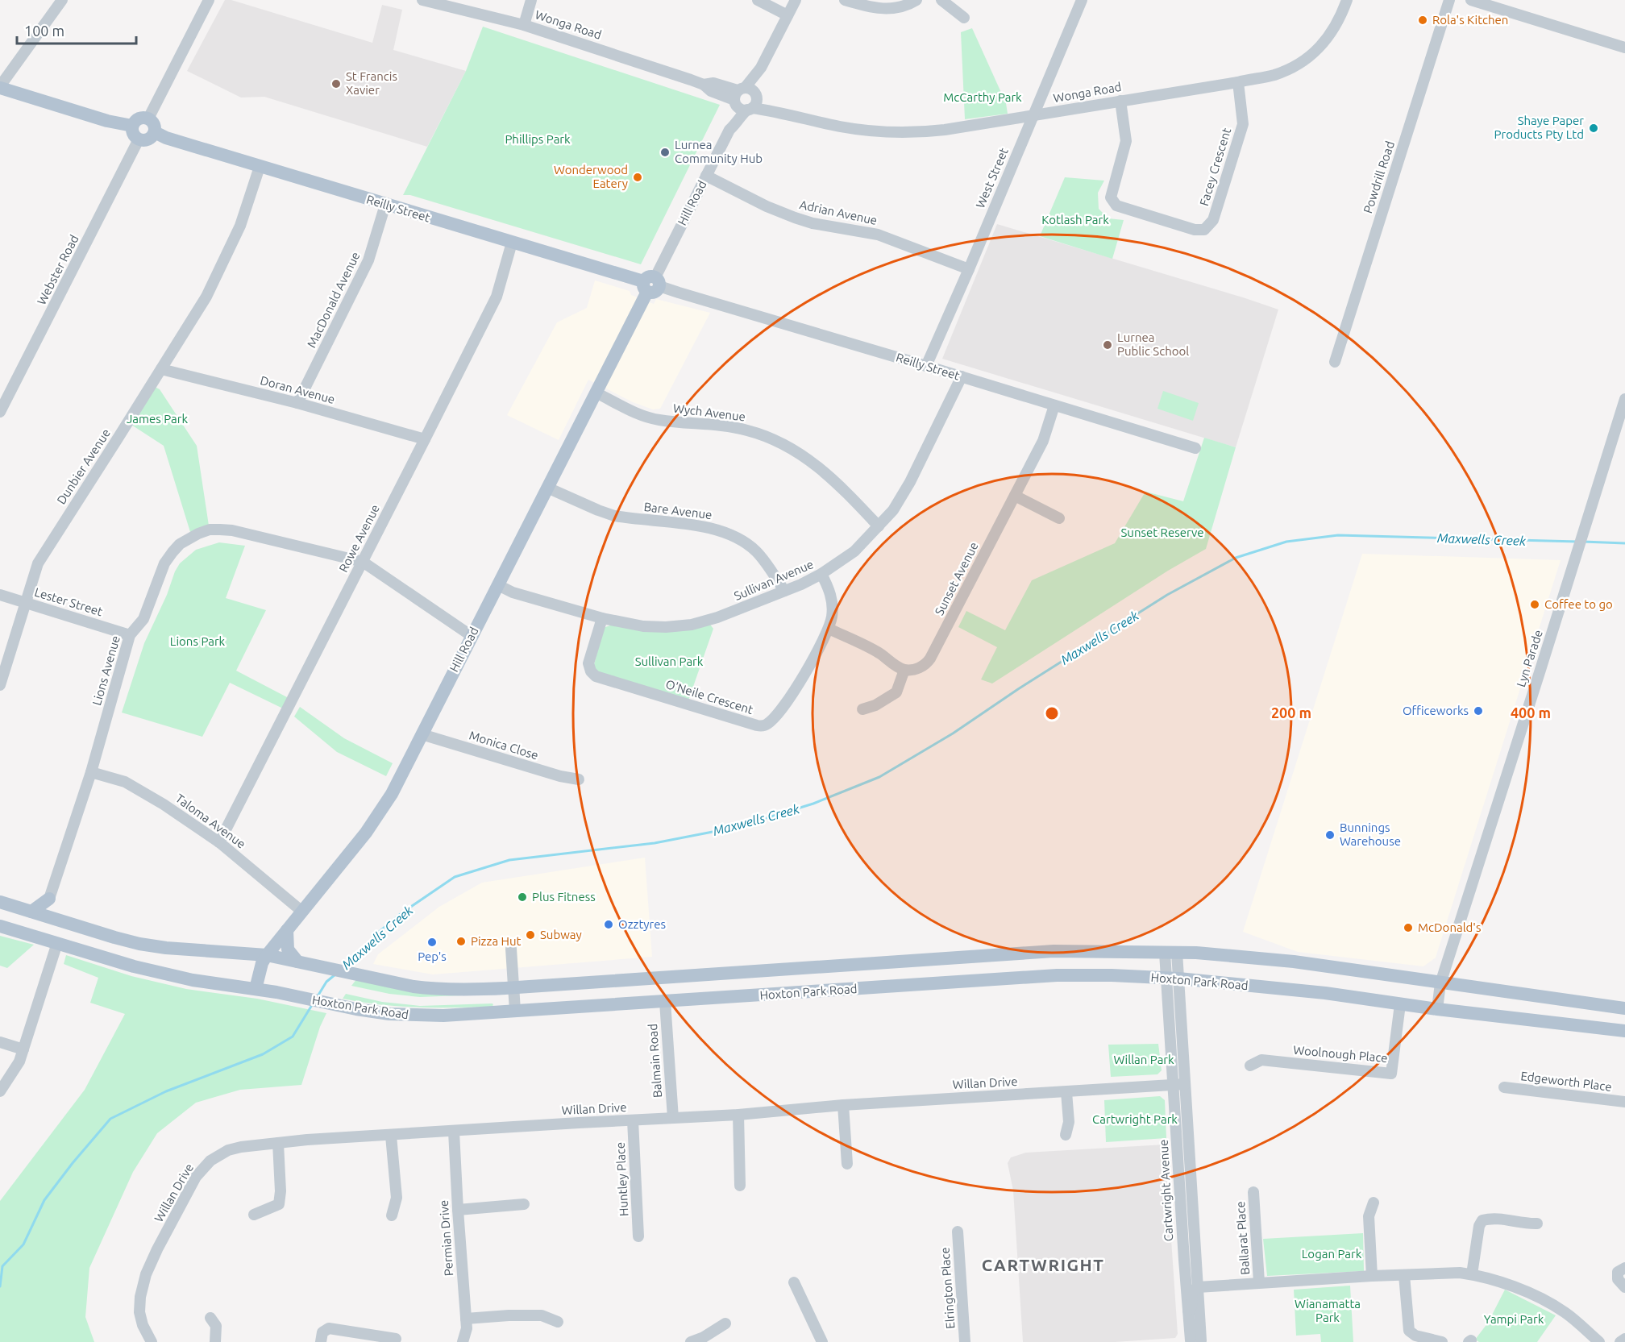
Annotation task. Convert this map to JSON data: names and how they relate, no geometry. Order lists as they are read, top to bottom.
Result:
{
  "streets": {
    "main road": ["Hill Road", "Reilly Street", "Hoxton Park Road"],
    "street": [
      "Wonga Road",
      "Facey Crescent",
      "Powdrill Road",
      "West Street",
      "Adrian Avenue",
      "Webster Road",
      "MacDonald Avenue",
      "Doran Avenue",
      "Wych Avenue",
      "Dunbier Avenue",
      "Bare Avenue",
      "Rowe Avenue",
      "Sunset Avenue",
      "Sullivan Avenue",
      "Lester Street",
      "Lyn Parade",
      "Lions Avenue",
      "O'Neile Crescent",
      "Monica Close",
      "Taloma Avenue",
      "Woolnough Place",
      "Balmain Road",
      "Edgeworth Place",
      "Willan Drive",
      "Huntley Place",
      "Cartwright Avenue",
      "Permian Drive",
      "Ballarat Place",
      "Elrington Place"
    ]
  },
  "crossings": [
    ["Wonga Road", "Facey Crescent"],
    ["Wonga Road", "West Street"],
    ["Wonga Road", "Hill Road"],
    ["West Street", "Reilly Street"],
    ["West Street", "Adrian Avenue"],
    ["Hill Road", "Reilly Street"],
    ["Hill Road", "Adrian Avenue"],
    ["Hill Road", "Wych Avenue"],
    ["Hill Road", "Bare Avenue"],
    ["Hill Road", "Sullivan Avenue"],
    ["Hill Road", "Lions Avenue"],
    ["Hill Road", "Monica Close"],
    ["Hill Road", "Taloma Avenue"],
    ["Hill Road", "Hoxton Park Road"],
    ["Reilly Street", "Webster Road"],
    ["Reilly Street", "MacDonald Avenue"],
    ["Reilly Street", "Dunbier Avenue"],
    ["Reilly Street", "Rowe Avenue"],
    ["Reilly Street", "Sunset Avenue"],
    ["Reilly Street", "Sullivan Avenue"],
    ["MacDonald Avenue", "Doran Avenue"],
    ["Doran Avenue", "Dunbier Avenue"],
    ["Doran Avenue", "Rowe Avenue"],
    ["Wych Avenue", "Sullivan Avenue"],
    ["Dunbier Avenue", "Lester Street"],
    ["Bare Avenue", "Sullivan Avenue"],
    ["Rowe Avenue", "Lions Avenue"],
    ["Rowe Avenue", "Taloma Avenue"],
    ["Sullivan Avenue", "O'Neile Crescent"],
    ["Lester Street", "Lions Avenue"],
    ["Lyn Parade", "Hoxton Park Road"],
    ["Lions Avenue", "Taloma Avenue"],
    ["Hoxton Park Road", "Woolnough Place"],
    ["Hoxton Park Road", "Balmain Road"],
    ["Hoxton Park Road", "Cartwright Avenue"],
    ["Balmain Road", "Willan Drive"],
    ["Willan Drive", "Huntley Place"],
    ["Willan Drive", "Cartwright Avenue"],
    ["Willan Drive", "Permian Drive"]
  ],
  "districts": ["CARTWRIGHT"],
  "water": ["Maxwells Creek"],
  "parks": [
    "McCarthy Park",
    "Phillips Park",
    "Kotlash Park",
    "James Park",
    "Sunset Reserve",
    "Lions Park",
    "Sullivan Park",
    "Willan Park",
    "Cartwright Park",
    "Logan Park",
    "Wianamatta Park",
    "Yampi Park"
  ],
  "places": [
    "Rola's Kitchen",
    "St Francis Xavier",
    "Shaye Paper Products Pty Ltd",
    "Lurnea Community Hub",
    "Wonderwood Eatery",
    "Lurnea Public School",
    "Coffee to go",
    "Officeworks",
    "Bunnings Warehouse",
    "Plus Fitness",
    "Ozztyres",
    "McDonald's",
    "Subway",
    "Pizza Hut",
    "Pep's"
  ],
  "scale_bar": "100 m",
  "rings": ["200 m", "400 m"]
}
